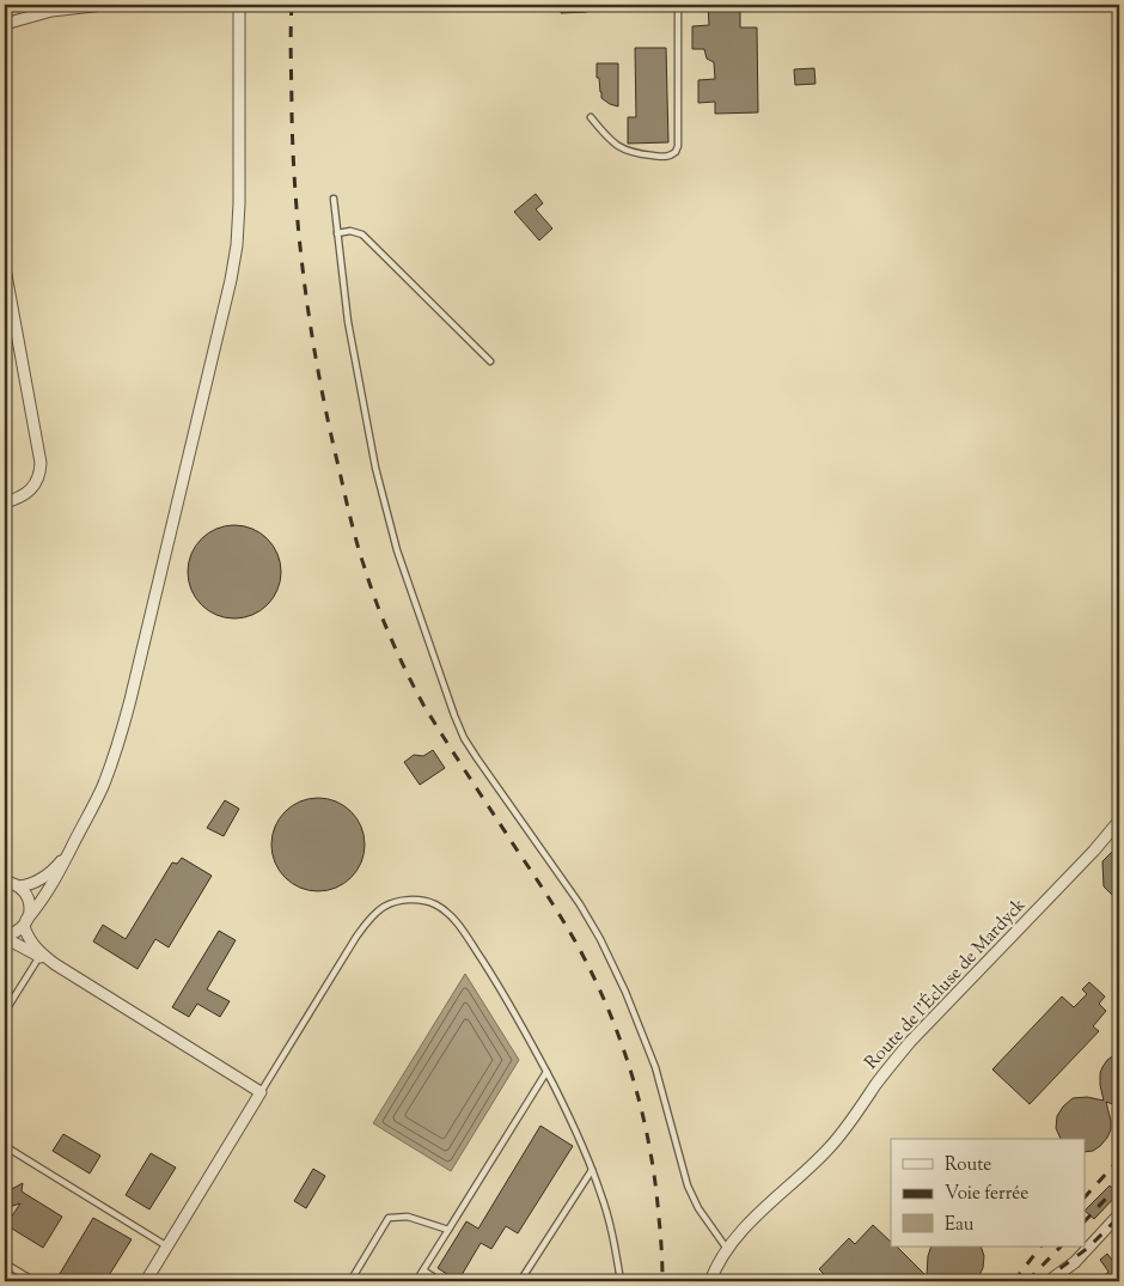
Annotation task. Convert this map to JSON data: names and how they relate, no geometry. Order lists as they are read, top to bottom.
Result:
{
  "streets": {
    "street": ["Route de l'Écluse de Mardyck"]
  },
  "legend": ["Route", "Voie ferrée", "Eau"]
}
